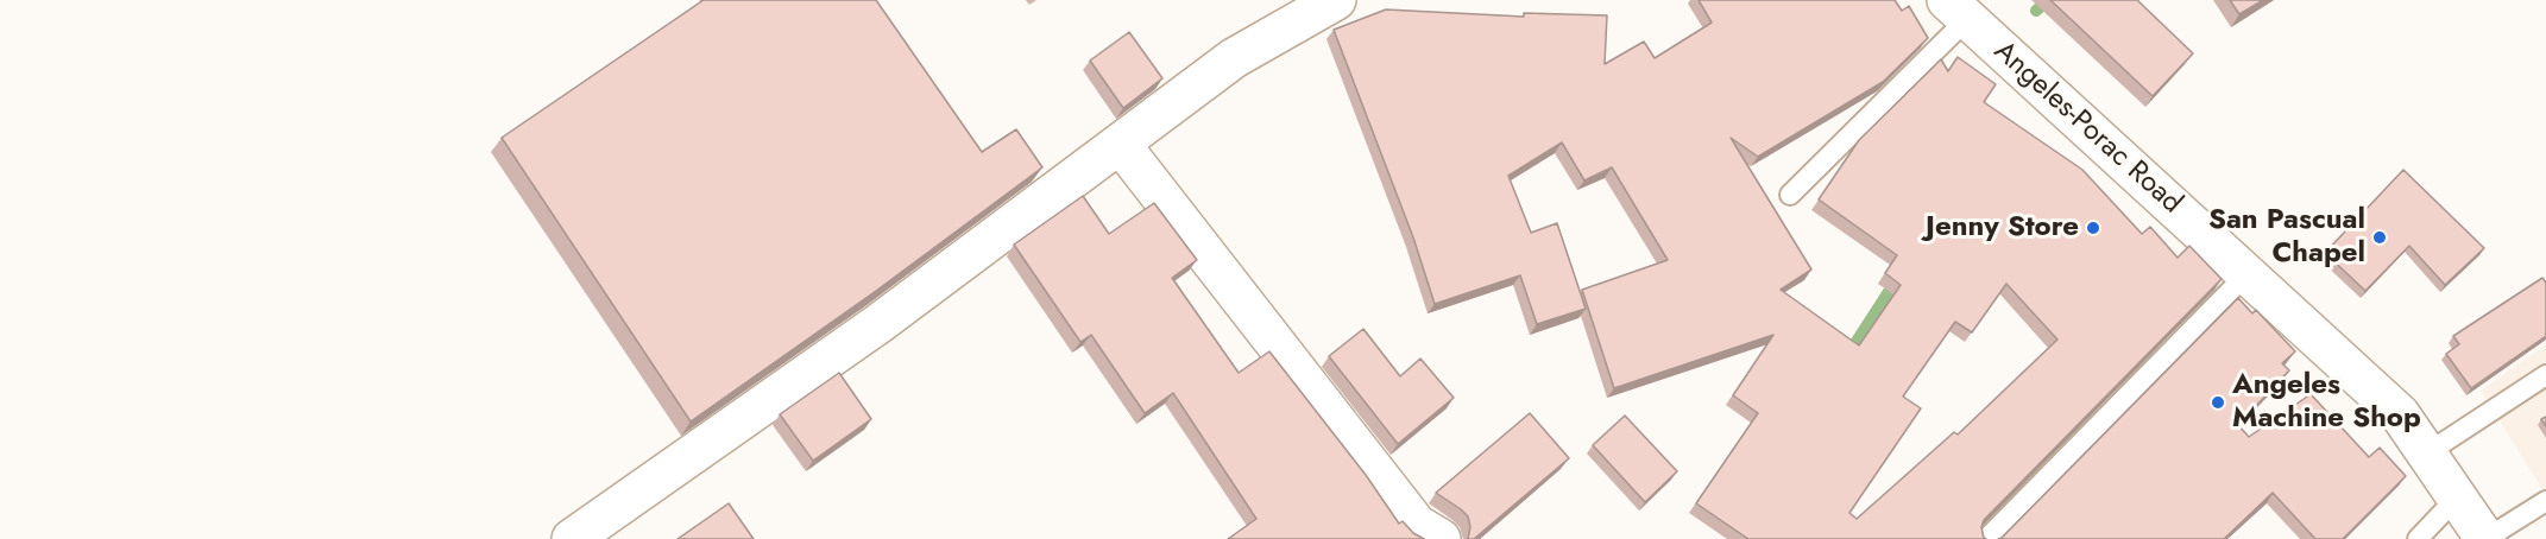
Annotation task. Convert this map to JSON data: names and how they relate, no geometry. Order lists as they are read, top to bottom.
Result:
{
  "streets": {
    "street": ["Angeles-Porac Road"]
  },
  "places": ["Jenny Store", "San Pascual Chapel", "Angeles Machine Shop"]
}
